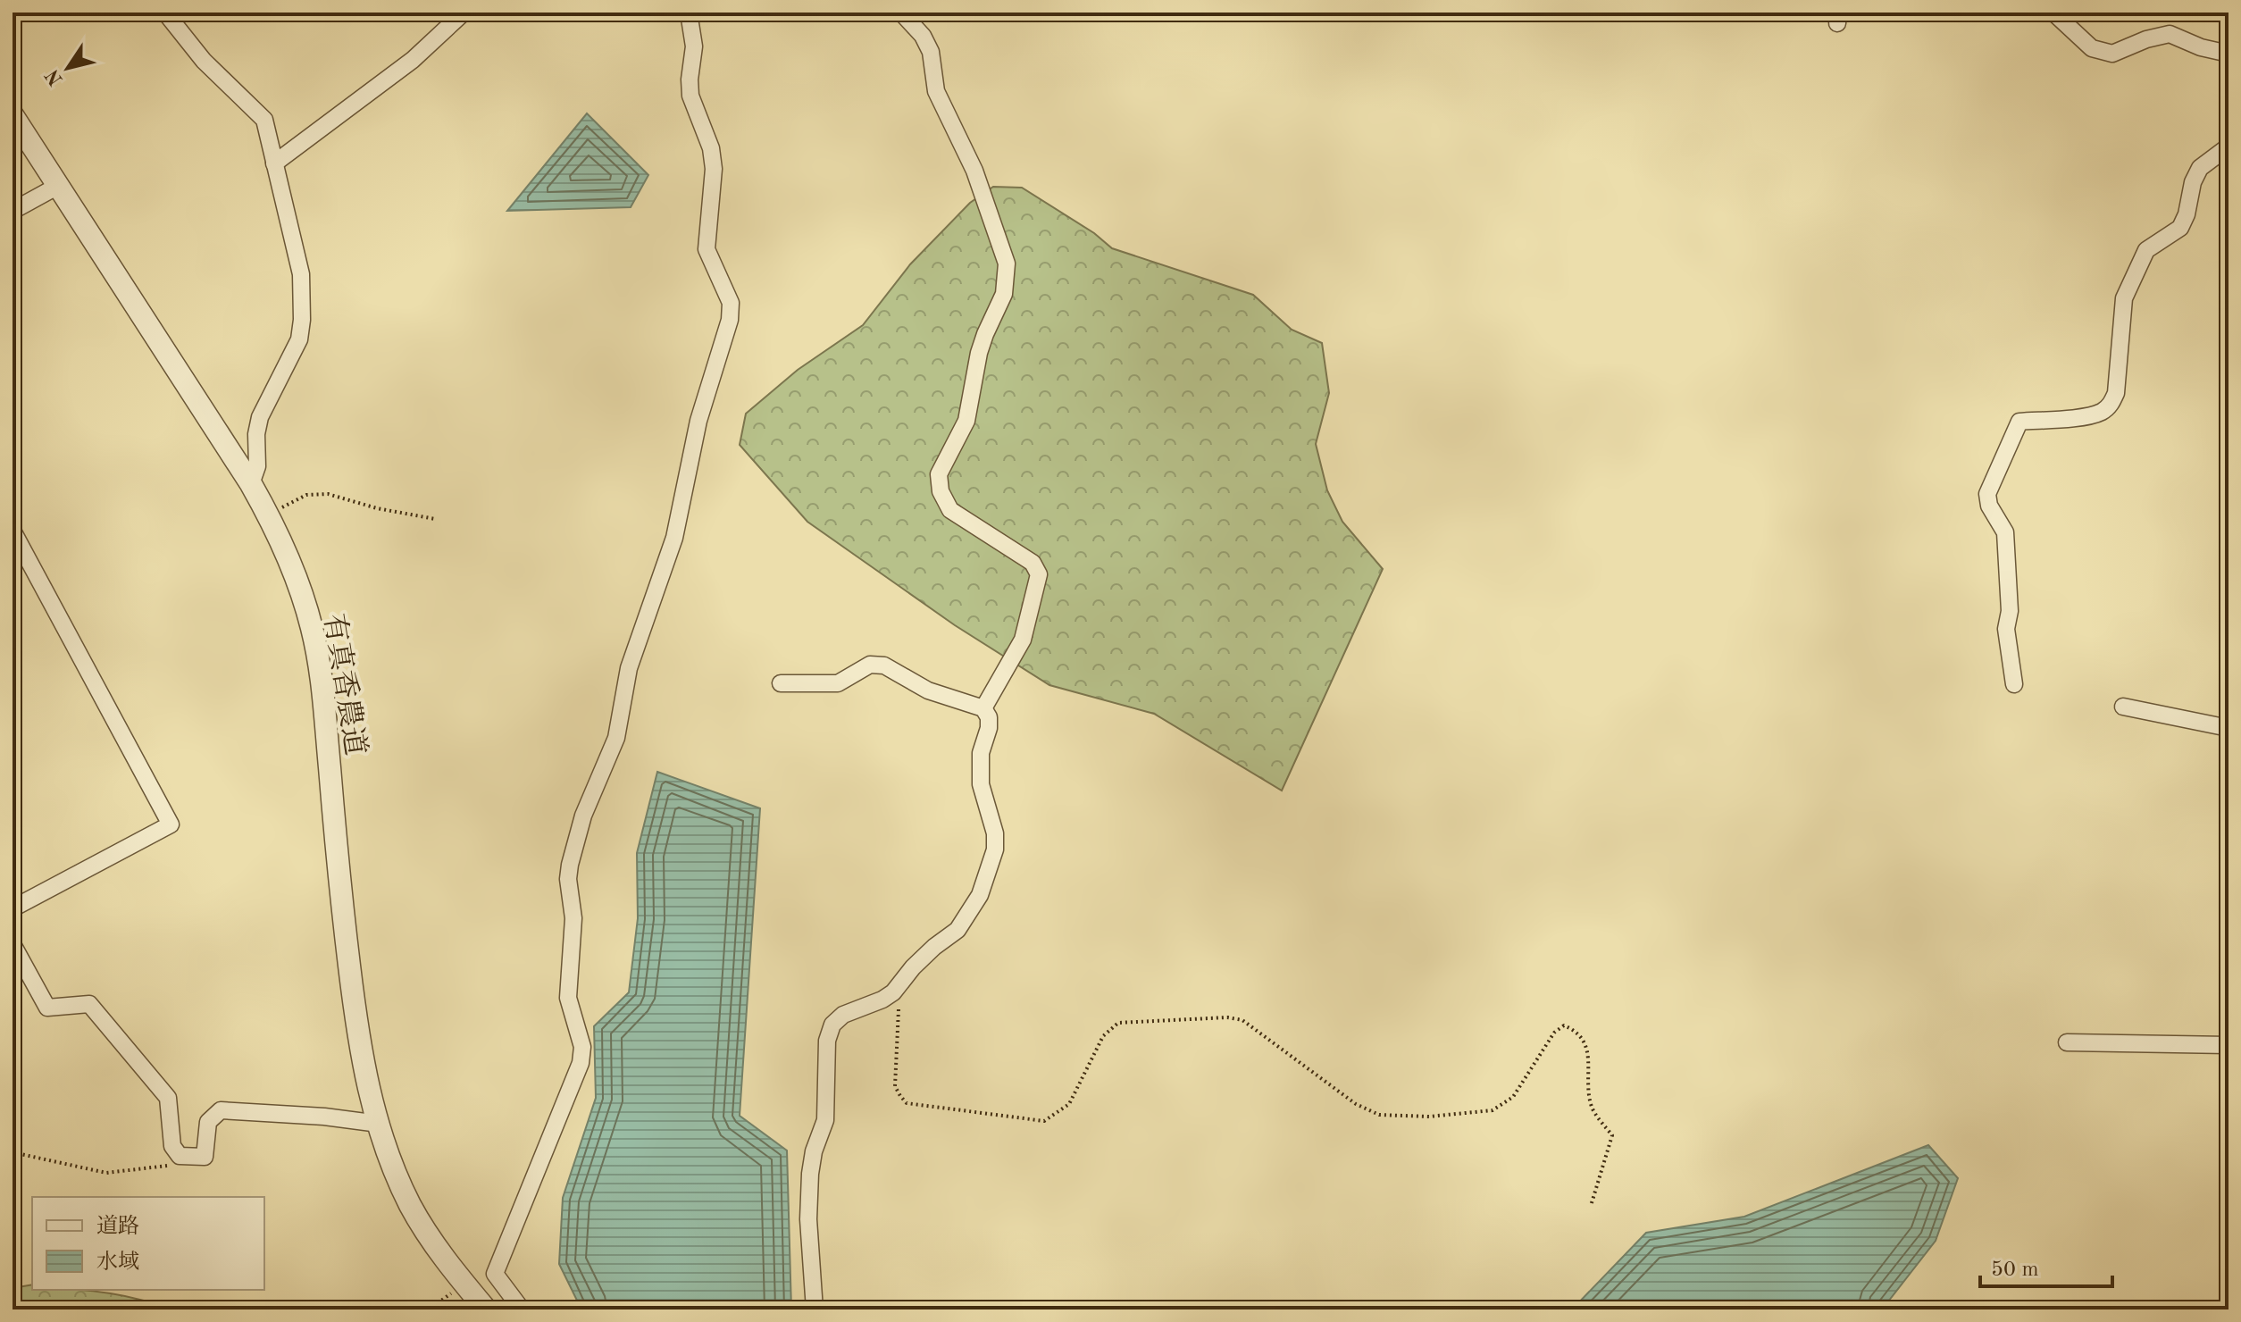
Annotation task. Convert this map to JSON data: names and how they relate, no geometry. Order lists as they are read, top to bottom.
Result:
{
  "streets": {
    "street": ["有真香農道"]
  },
  "legend": ["道路", "水域"],
  "scale_bar": "50 m",
  "north": "bottom left"
}
